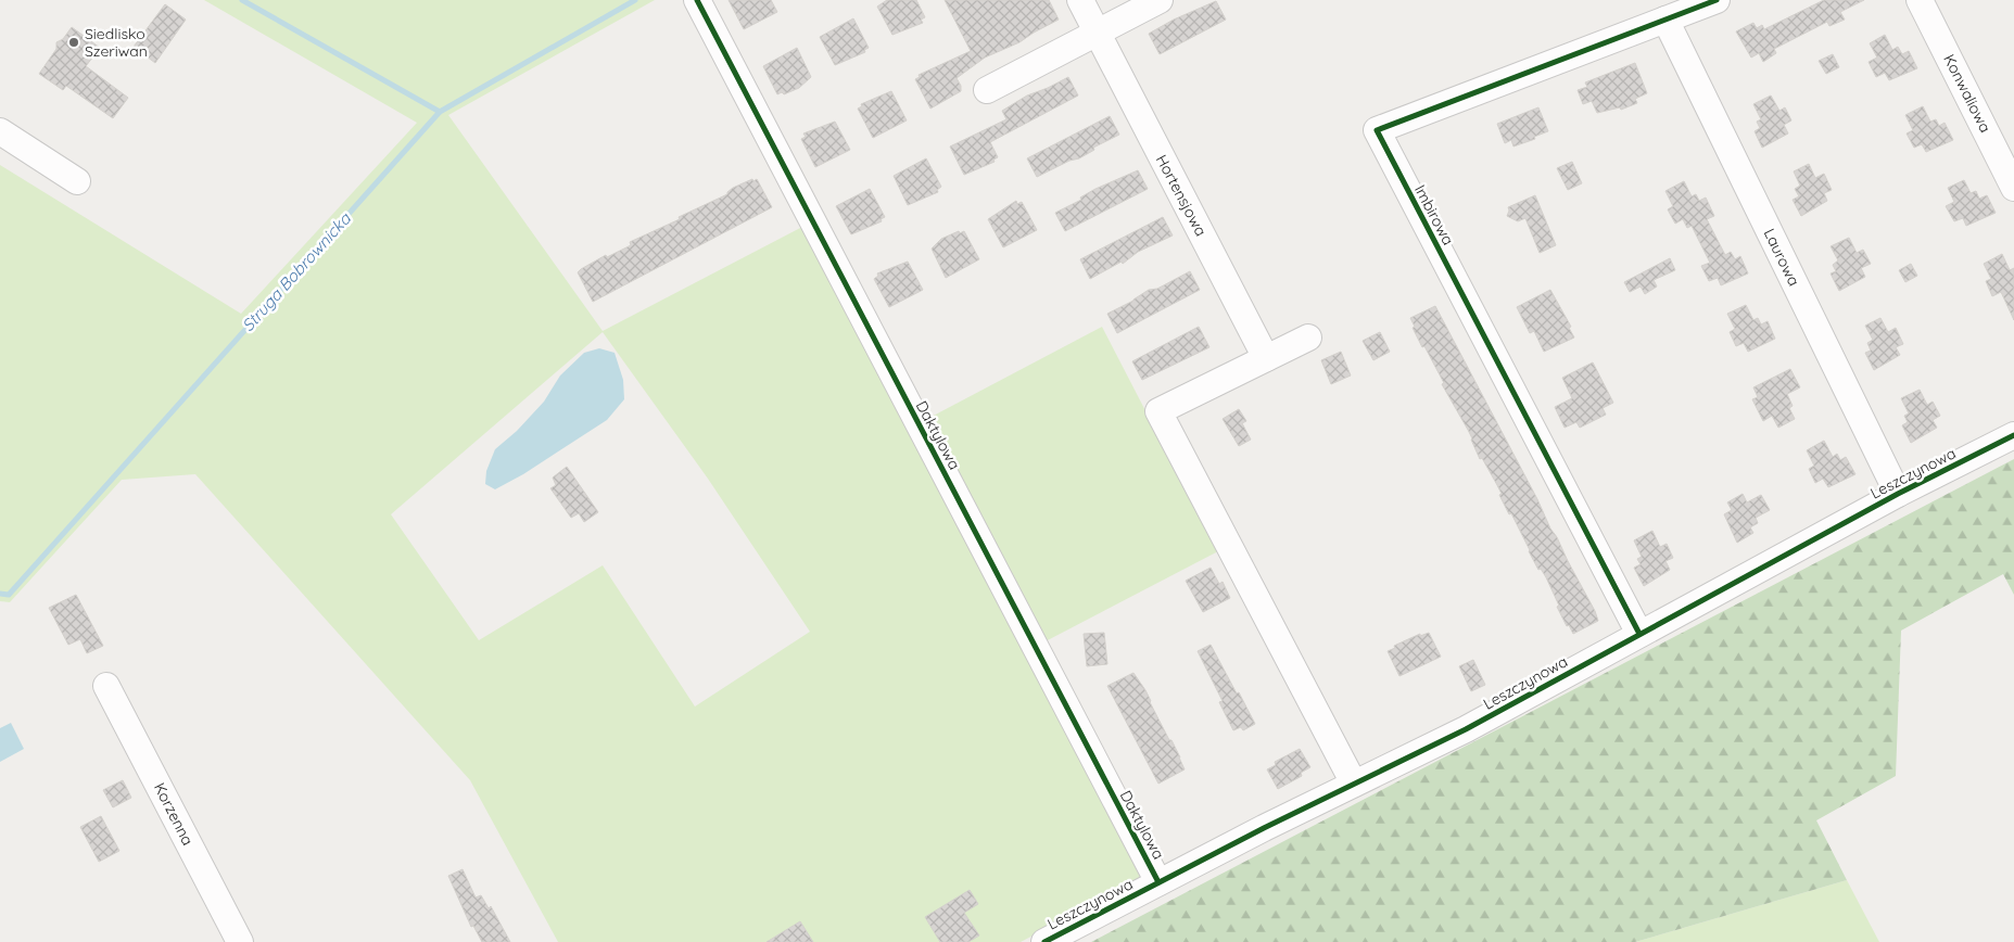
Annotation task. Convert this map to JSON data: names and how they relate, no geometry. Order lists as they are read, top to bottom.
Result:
{
  "streets": {
    "street": [
      "Konwaliowa",
      "Hortensjowa",
      "Imbirowa",
      "Laurowa",
      "Daktylowa",
      "Leszczynowa",
      "Korzenna"
    ]
  },
  "crossings": [
    ["Imbirowa", "Laurowa"],
    ["Imbirowa", "Leszczynowa"],
    ["Laurowa", "Leszczynowa"],
    ["Daktylowa", "Leszczynowa"]
  ],
  "water": ["Struga Bobrownicka"],
  "places": ["Siedlisko Szeriwan"]
}
